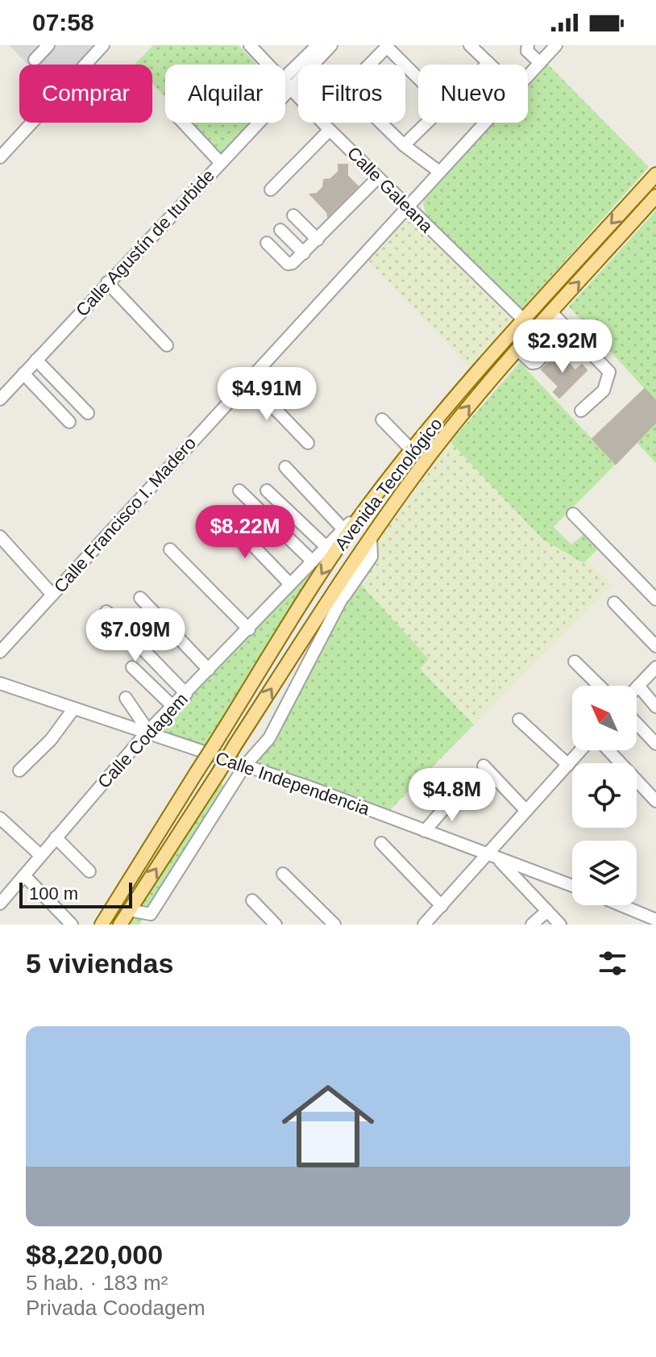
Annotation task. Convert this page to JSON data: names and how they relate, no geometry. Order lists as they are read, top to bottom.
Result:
{
  "streets": {
    "main road": ["Avenida Tecnológico"],
    "street": [
      "Calle Galeana",
      "Calle Agustín de Iturbide",
      "Calle Francisco I. Madero",
      "Calle Codagem",
      "Calle Independencia"
    ]
  },
  "crossings": [
    ["Calle Galeana", "Calle Agustín de Iturbide"],
    ["Calle Galeana", "Avenida Tecnológico"],
    ["Calle Galeana", "Calle Francisco I. Madero"],
    ["Avenida Tecnológico", "Calle Codagem"],
    ["Calle Codagem", "Calle Independencia"]
  ],
  "scale_bar": "100 m",
  "north": "top left",
  "page": {
    "status": "07:58",
    "chip": [
      "Comprar",
      "Alquilar",
      "Filtros",
      "Nuevo"
    ],
    "price": [
      "$2.92M",
      "$4.91M",
      "$8.22M",
      "$7.09M",
      "$4.8M"
    ],
    "scale": "100 m",
    "heading": "5 viviendas",
    "list": [
      {
        "name": "$8,220,000",
        "note": "5 hab. · 183 m² · Privada Coodagem"
      }
    ]
  }
}
